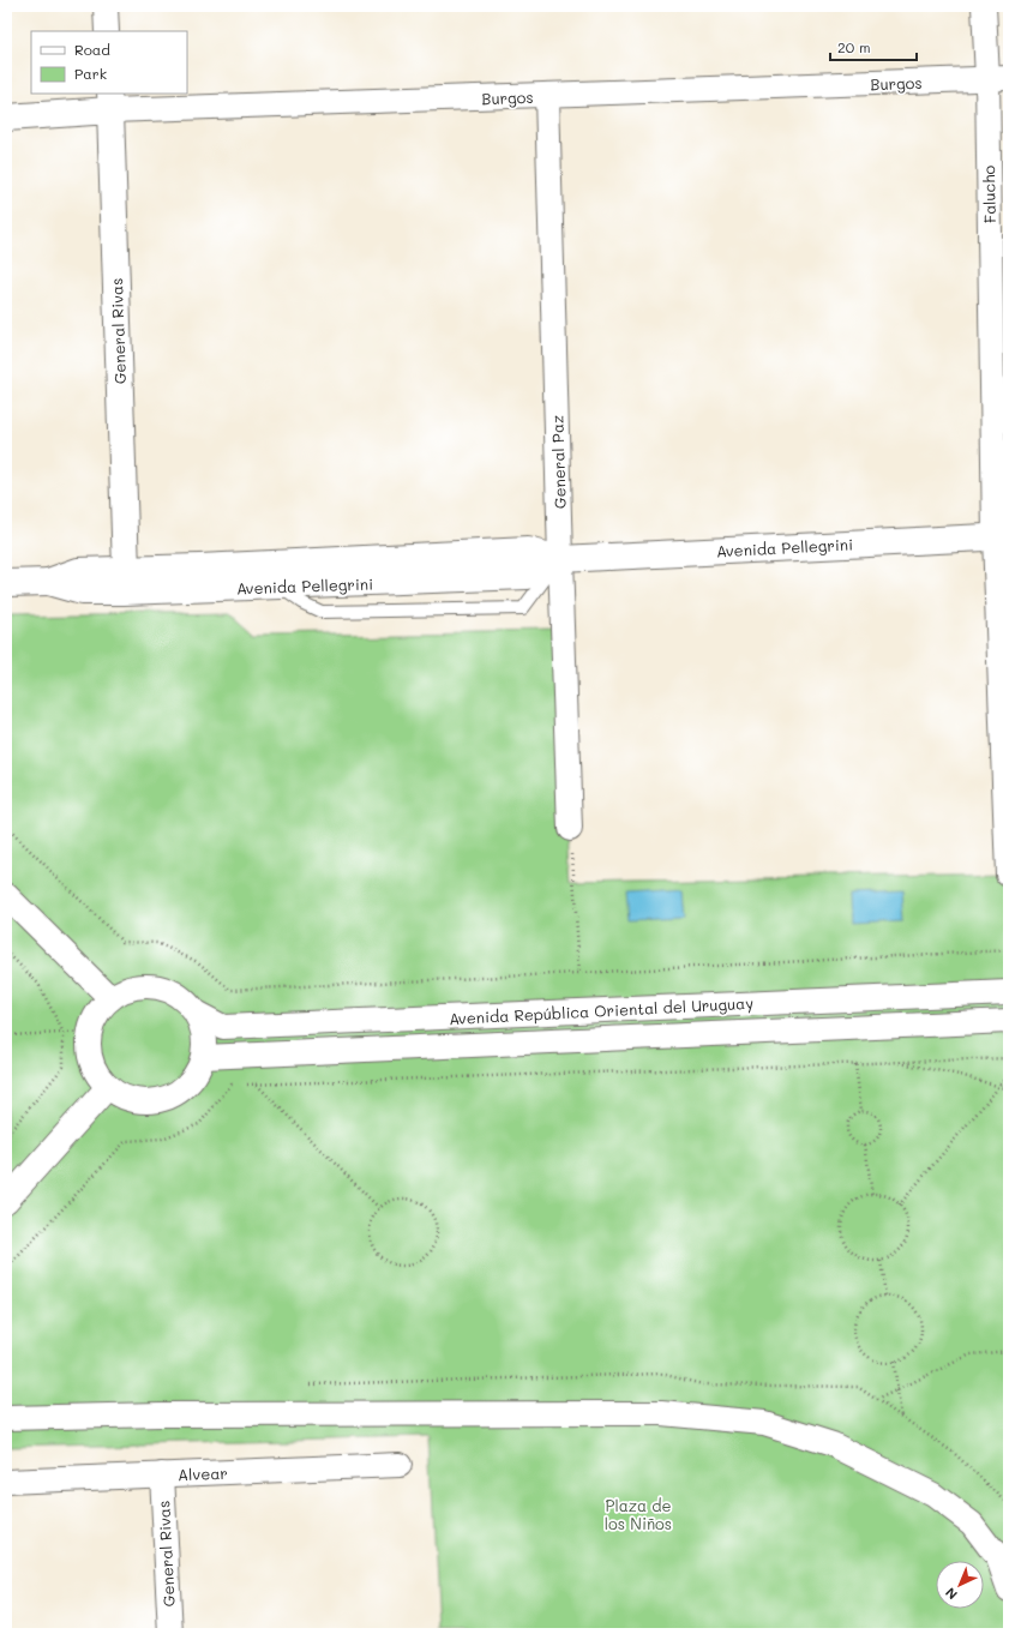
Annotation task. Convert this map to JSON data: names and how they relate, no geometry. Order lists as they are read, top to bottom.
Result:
{
  "streets": {
    "main road": ["Burgos", "General Rivas", "Avenida Pellegrini"],
    "street": [
      "Falucho",
      "General Paz",
      "Avenida República Oriental del Uruguay",
      "Alvear"
    ]
  },
  "crossings": [
    ["Burgos", "Falucho"],
    ["Burgos", "General Rivas"],
    ["Burgos", "General Paz"],
    ["Falucho", "Avenida Pellegrini"],
    ["General Rivas", "Avenida Pellegrini"],
    ["General Rivas", "Alvear"],
    ["General Paz", "Avenida Pellegrini"]
  ],
  "parks": ["Plaza de los Niños"],
  "legend": ["Road", "Park"],
  "scale_bar": "20 m",
  "north": "bottom left"
}
